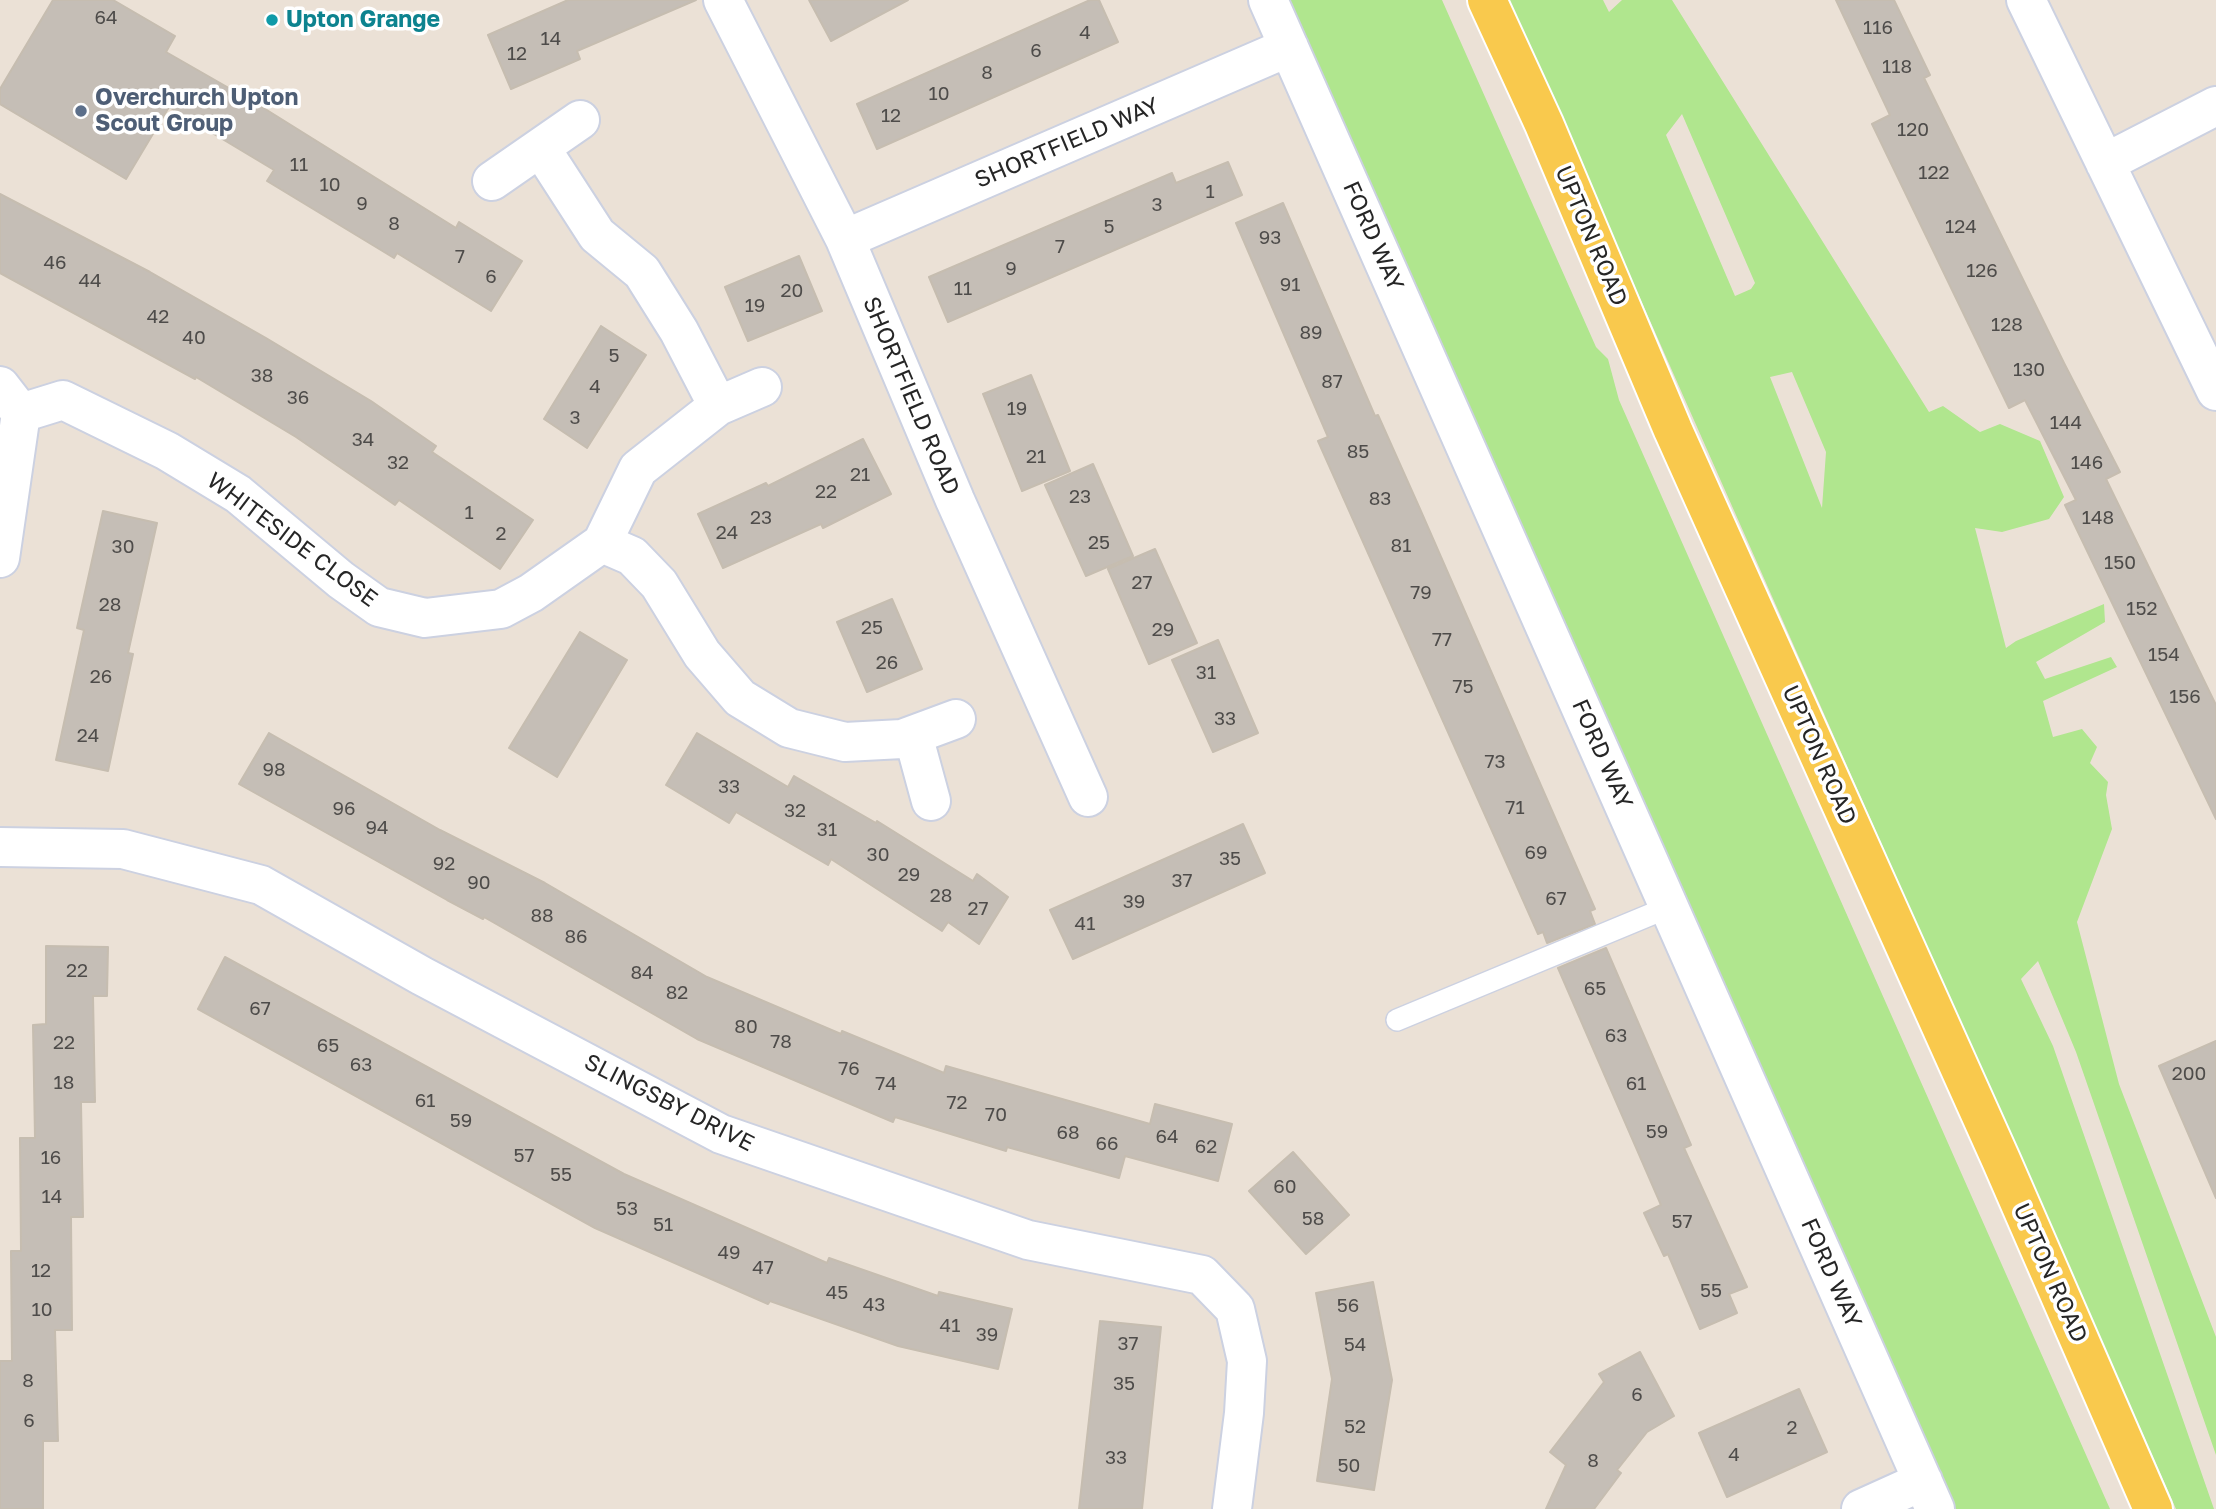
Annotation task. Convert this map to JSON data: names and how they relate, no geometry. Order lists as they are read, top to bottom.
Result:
{
  "streets": {
    "main road": ["UPTON ROAD"],
    "street": [
      "SHORTFIELD WAY",
      "FORD WAY",
      "SHORTFIELD ROAD",
      "WHITESIDE CLOSE",
      "SLINGSBY DRIVE"
    ]
  },
  "crossings": [
    ["SHORTFIELD WAY", "FORD WAY"],
    ["SHORTFIELD WAY", "SHORTFIELD ROAD"]
  ],
  "places": ["Upton Grange", "Overchurch Upton Scout Group"],
  "house_numbers": [
    "64",
    "116",
    "4",
    "14",
    "6",
    "12",
    "118",
    "8",
    "10",
    "12",
    "120",
    "11",
    "122",
    "10",
    "1",
    "9",
    "3",
    "8",
    "5",
    "124",
    "93",
    "7",
    "7",
    "46",
    "9",
    "126",
    "6",
    "44",
    "91",
    "11",
    "20",
    "19",
    "42",
    "128",
    "89",
    "40",
    "5",
    "130",
    "38",
    "87",
    "4",
    "36",
    "19",
    "3",
    "144",
    "34",
    "85",
    "21",
    "32",
    "146",
    "21",
    "22",
    "23",
    "83",
    "1",
    "23",
    "148",
    "24",
    "2",
    "25",
    "81",
    "30",
    "150",
    "27",
    "79",
    "28",
    "152",
    "25",
    "29",
    "77",
    "154",
    "26",
    "31",
    "26",
    "75",
    "156",
    "33",
    "24",
    "73",
    "98",
    "33",
    "71",
    "96",
    "32",
    "94",
    "31",
    "69",
    "30",
    "35",
    "92",
    "29",
    "37",
    "90",
    "28",
    "67",
    "39",
    "27",
    "88",
    "41",
    "86",
    "22",
    "84",
    "65",
    "82",
    "67",
    "80",
    "63",
    "78",
    "22",
    "65",
    "63",
    "76",
    "200",
    "18",
    "74",
    "61",
    "61",
    "72",
    "70",
    "59",
    "59",
    "68",
    "64",
    "66",
    "62",
    "57",
    "16",
    "55",
    "60",
    "14",
    "53",
    "58",
    "57",
    "51",
    "49",
    "47",
    "12",
    "55",
    "45",
    "43",
    "56",
    "10",
    "41",
    "39",
    "37",
    "54",
    "8",
    "35",
    "6",
    "6",
    "52",
    "2",
    "4",
    "33",
    "8",
    "50"
  ]
}
